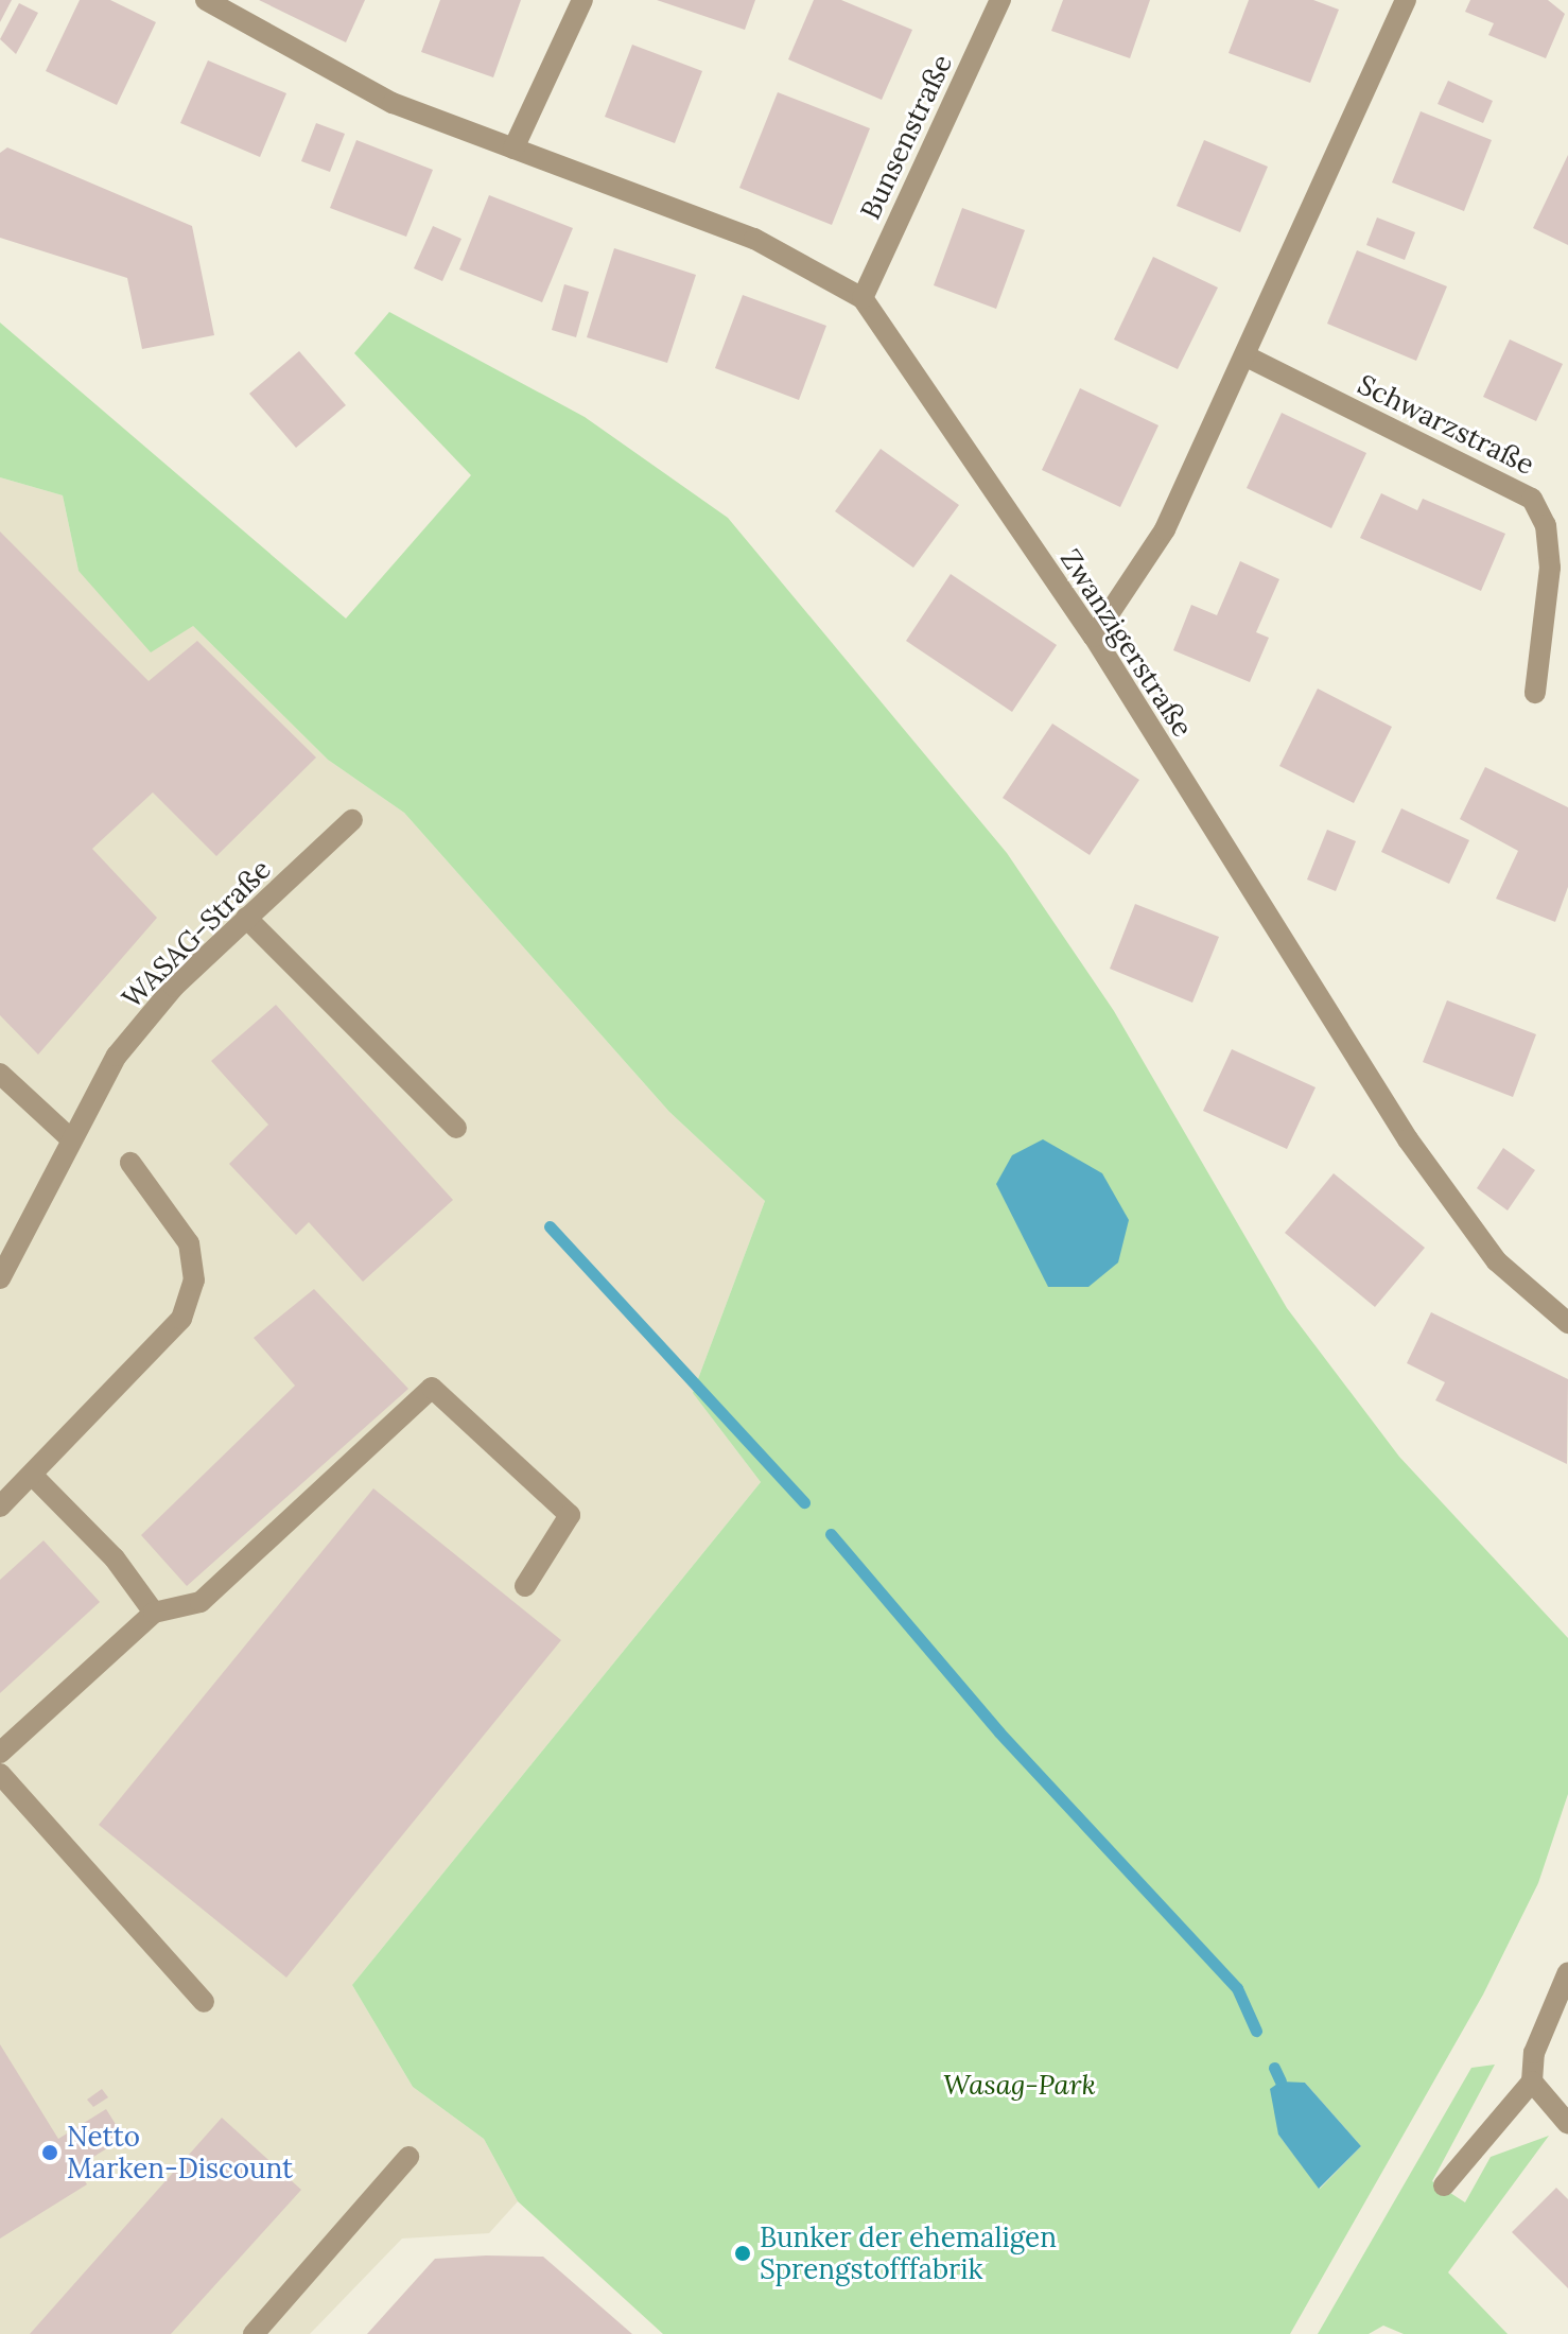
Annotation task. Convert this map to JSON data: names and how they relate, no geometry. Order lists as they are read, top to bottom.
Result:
{
  "streets": {
    "street": [
      "Bunsenstraße",
      "Schwarzstraße",
      "Zwanzigerstraße",
      "WASAG-Straße"
    ]
  },
  "crossings": [
    ["Bunsenstraße", "Zwanzigerstraße"]
  ],
  "parks": ["Wasag-Park"],
  "places": ["Netto Marken-Discount", "Bunker der ehemaligen Sprengstofffabrik"]
}
